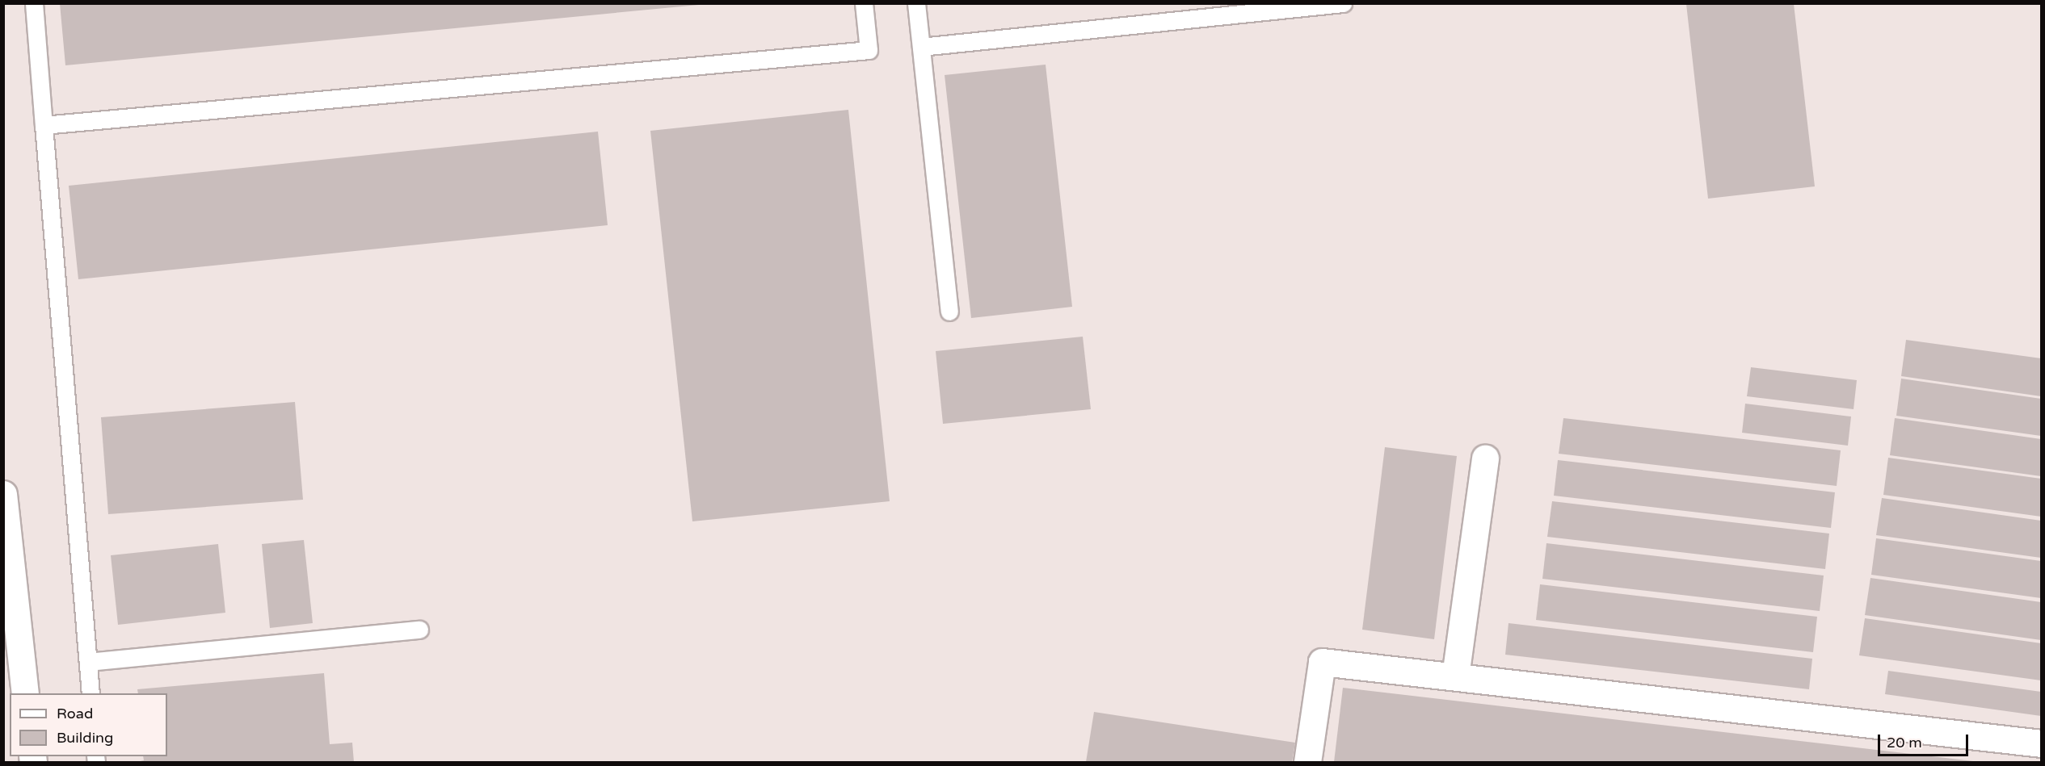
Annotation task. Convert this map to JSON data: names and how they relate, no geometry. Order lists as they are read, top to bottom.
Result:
{
  "legend": ["Road", "Building"],
  "scale_bar": "20 m"
}
